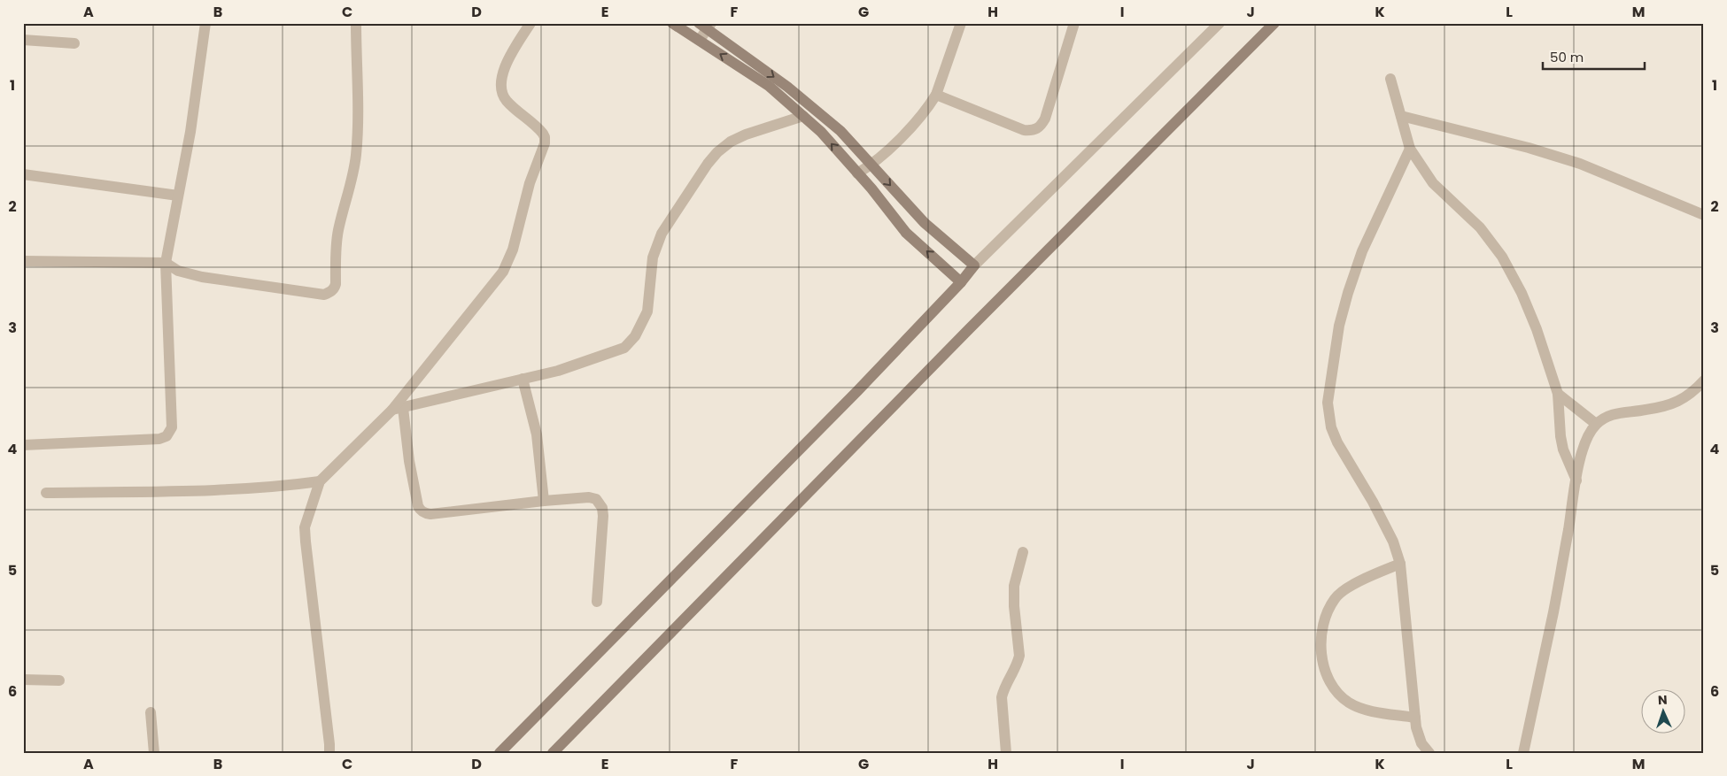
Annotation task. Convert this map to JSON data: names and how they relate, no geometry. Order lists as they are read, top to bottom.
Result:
{
  "scale_bar": "50 m",
  "north": "top",
  "grid": {
    "columns": [
      "A",
      "B",
      "C",
      "D",
      "E",
      "F",
      "G",
      "H",
      "I",
      "J",
      "K",
      "L",
      "M"
    ],
    "rows": [
      "1",
      "2",
      "3",
      "4",
      "5",
      "6"
    ]
  }
}
